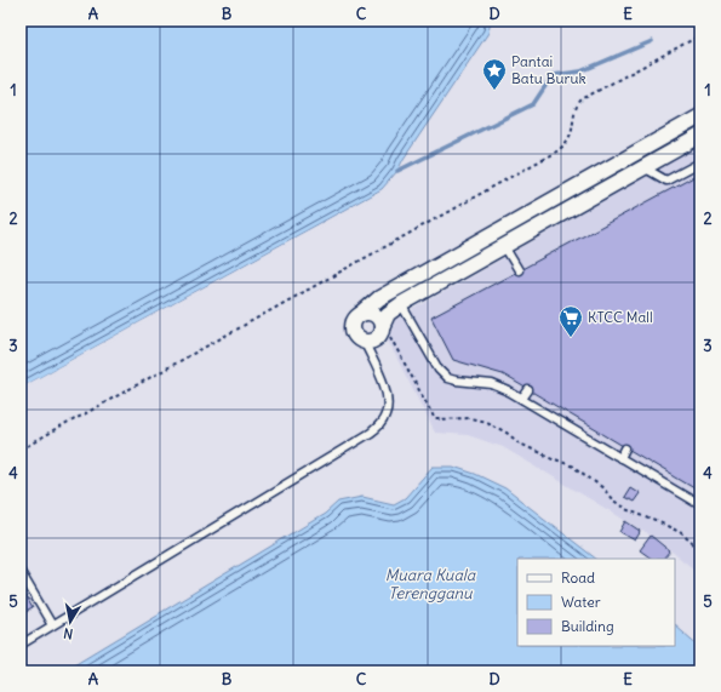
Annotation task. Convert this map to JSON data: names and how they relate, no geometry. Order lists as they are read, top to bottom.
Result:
{
  "water": ["Muara Kuala Terengganu"],
  "places": {
    "place": ["Pantai Batu Buruk"],
    "supermarket": ["KTCC Mall"]
  },
  "legend": ["Road", "Water", "Building"],
  "north": "bottom",
  "grid": {
    "columns": [
      "A",
      "B",
      "C",
      "D",
      "E"
    ],
    "rows": [
      "1",
      "2",
      "3",
      "4",
      "5"
    ]
  }
}
